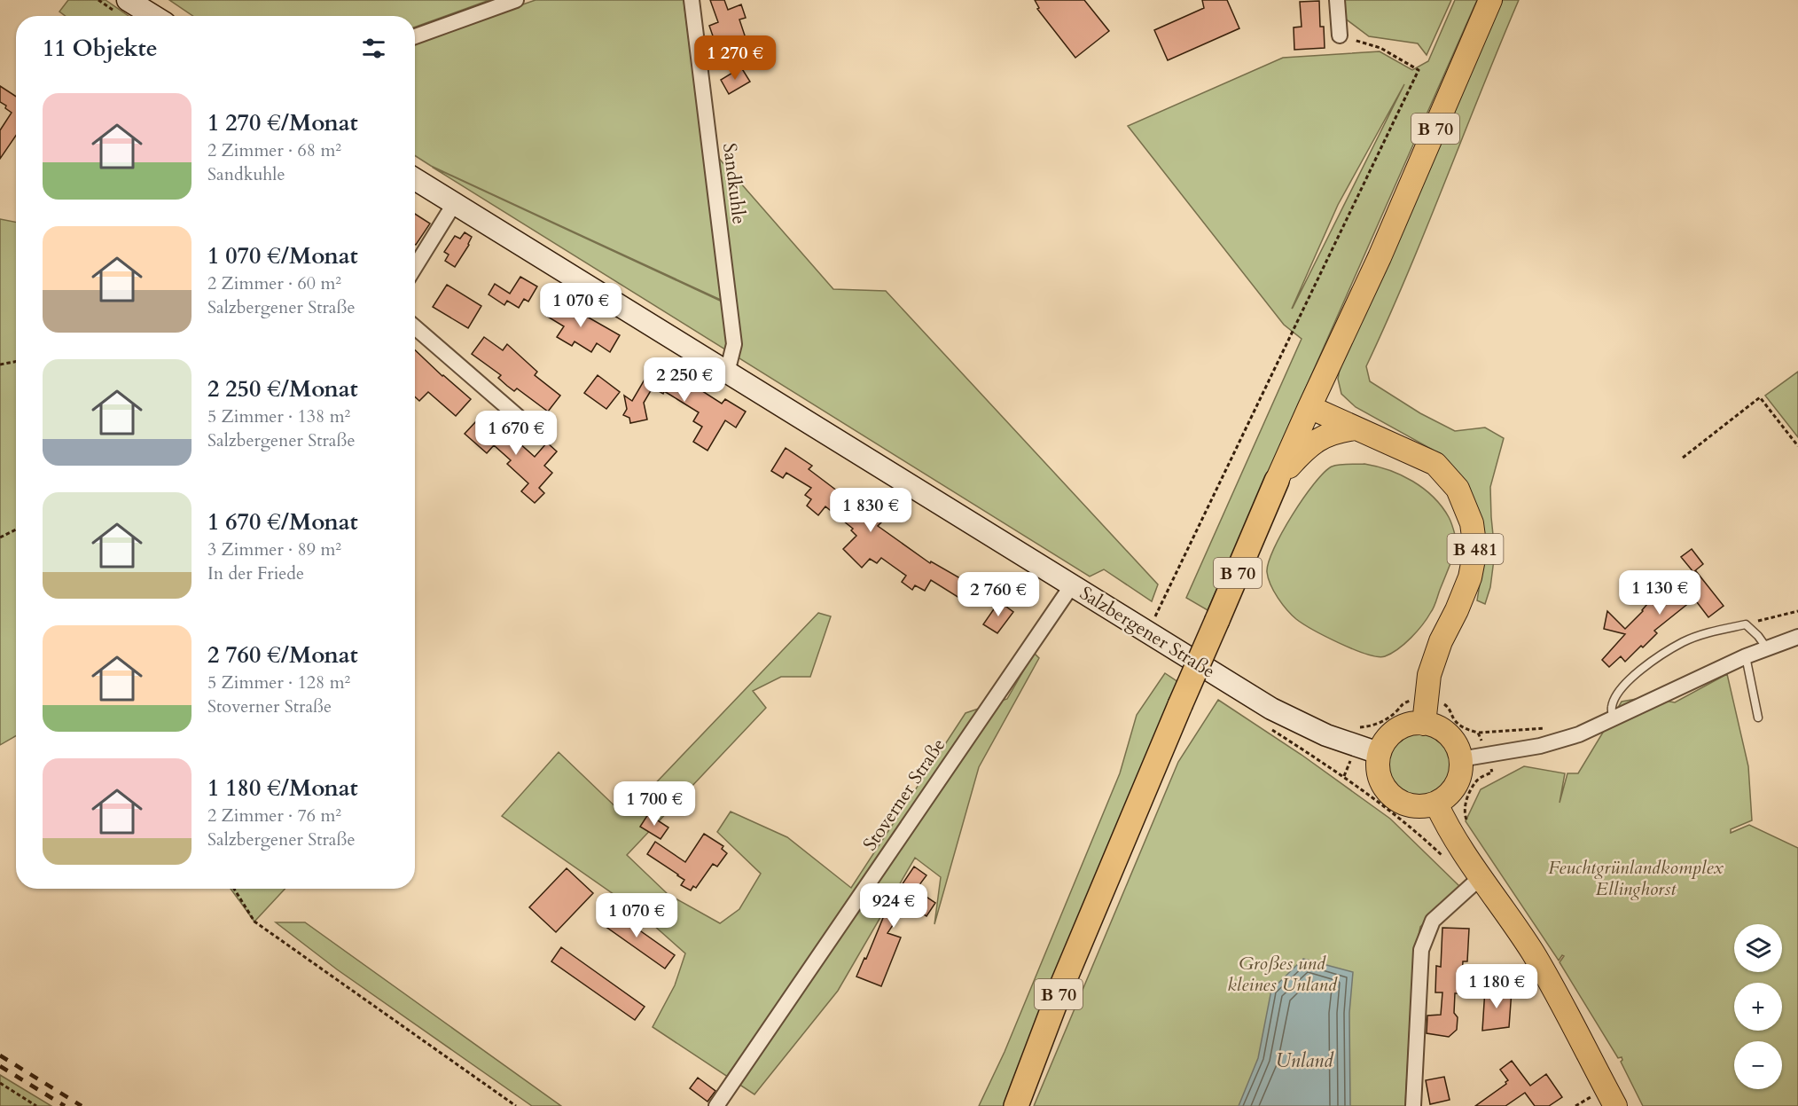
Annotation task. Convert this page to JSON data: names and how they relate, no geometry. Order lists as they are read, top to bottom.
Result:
{
  "streets": {
    "highway": ["B 70"],
    "main road": ["B 481", "Salzbergener Straße"],
    "street": ["Sandkuhle", "Stoverner Straße"]
  },
  "crossings": [
    ["B 70", "B 481"],
    ["Sandkuhle", "Salzbergener Straße"],
    ["B 481", "Salzbergener Straße"],
    ["Salzbergener Straße", "Stoverner Straße"]
  ],
  "water": ["Unland"],
  "parks": ["Feuchtgrünlandkomplex Ellinghorst", "Großes und kleines Unland"],
  "page": {
    "heading": "11 Objekte",
    "price": [
      "1 270 €",
      "1 070 €",
      "2 250 €",
      "1 670 €",
      "1 830 €",
      "1 130 €",
      "2 760 €",
      "1 700 €",
      "924 €",
      "1 070 €",
      "1 180 €"
    ],
    "list": [
      {
        "name": "1 270 €/Monat",
        "note": "2 Zimmer · 68 m² · Sandkuhle"
      },
      {
        "name": "1 070 €/Monat",
        "note": "2 Zimmer · 60 m² · Salzbergener Straße"
      },
      {
        "name": "2 250 €/Monat",
        "note": "5 Zimmer · 138 m² · Salzbergener Straße"
      },
      {
        "name": "1 670 €/Monat",
        "note": "3 Zimmer · 89 m² · In der Friede"
      },
      {
        "name": "2 760 €/Monat",
        "note": "5 Zimmer · 128 m² · Stoverner Straße"
      },
      {
        "name": "1 180 €/Monat",
        "note": "2 Zimmer · 76 m² · Salzbergener Straße"
      }
    ],
    "map_buttons": ["+", "−"]
  }
}
